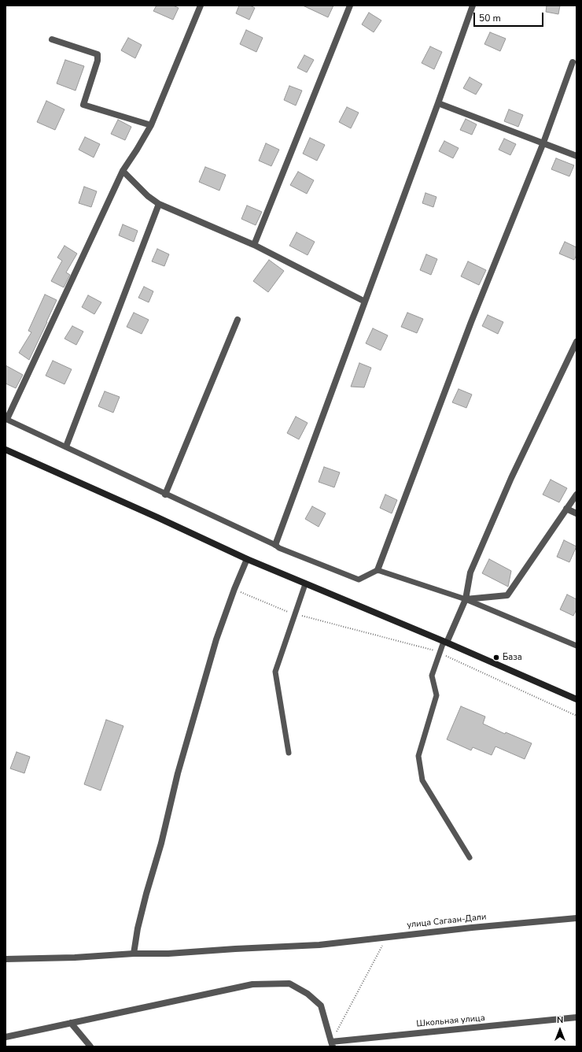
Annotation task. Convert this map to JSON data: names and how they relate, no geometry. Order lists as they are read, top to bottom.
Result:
{
  "streets": {
    "street": ["улица Сагаан-Дали", "Школьная улица"]
  },
  "places": ["База"],
  "scale_bar": "50 m",
  "north": "top"
}
